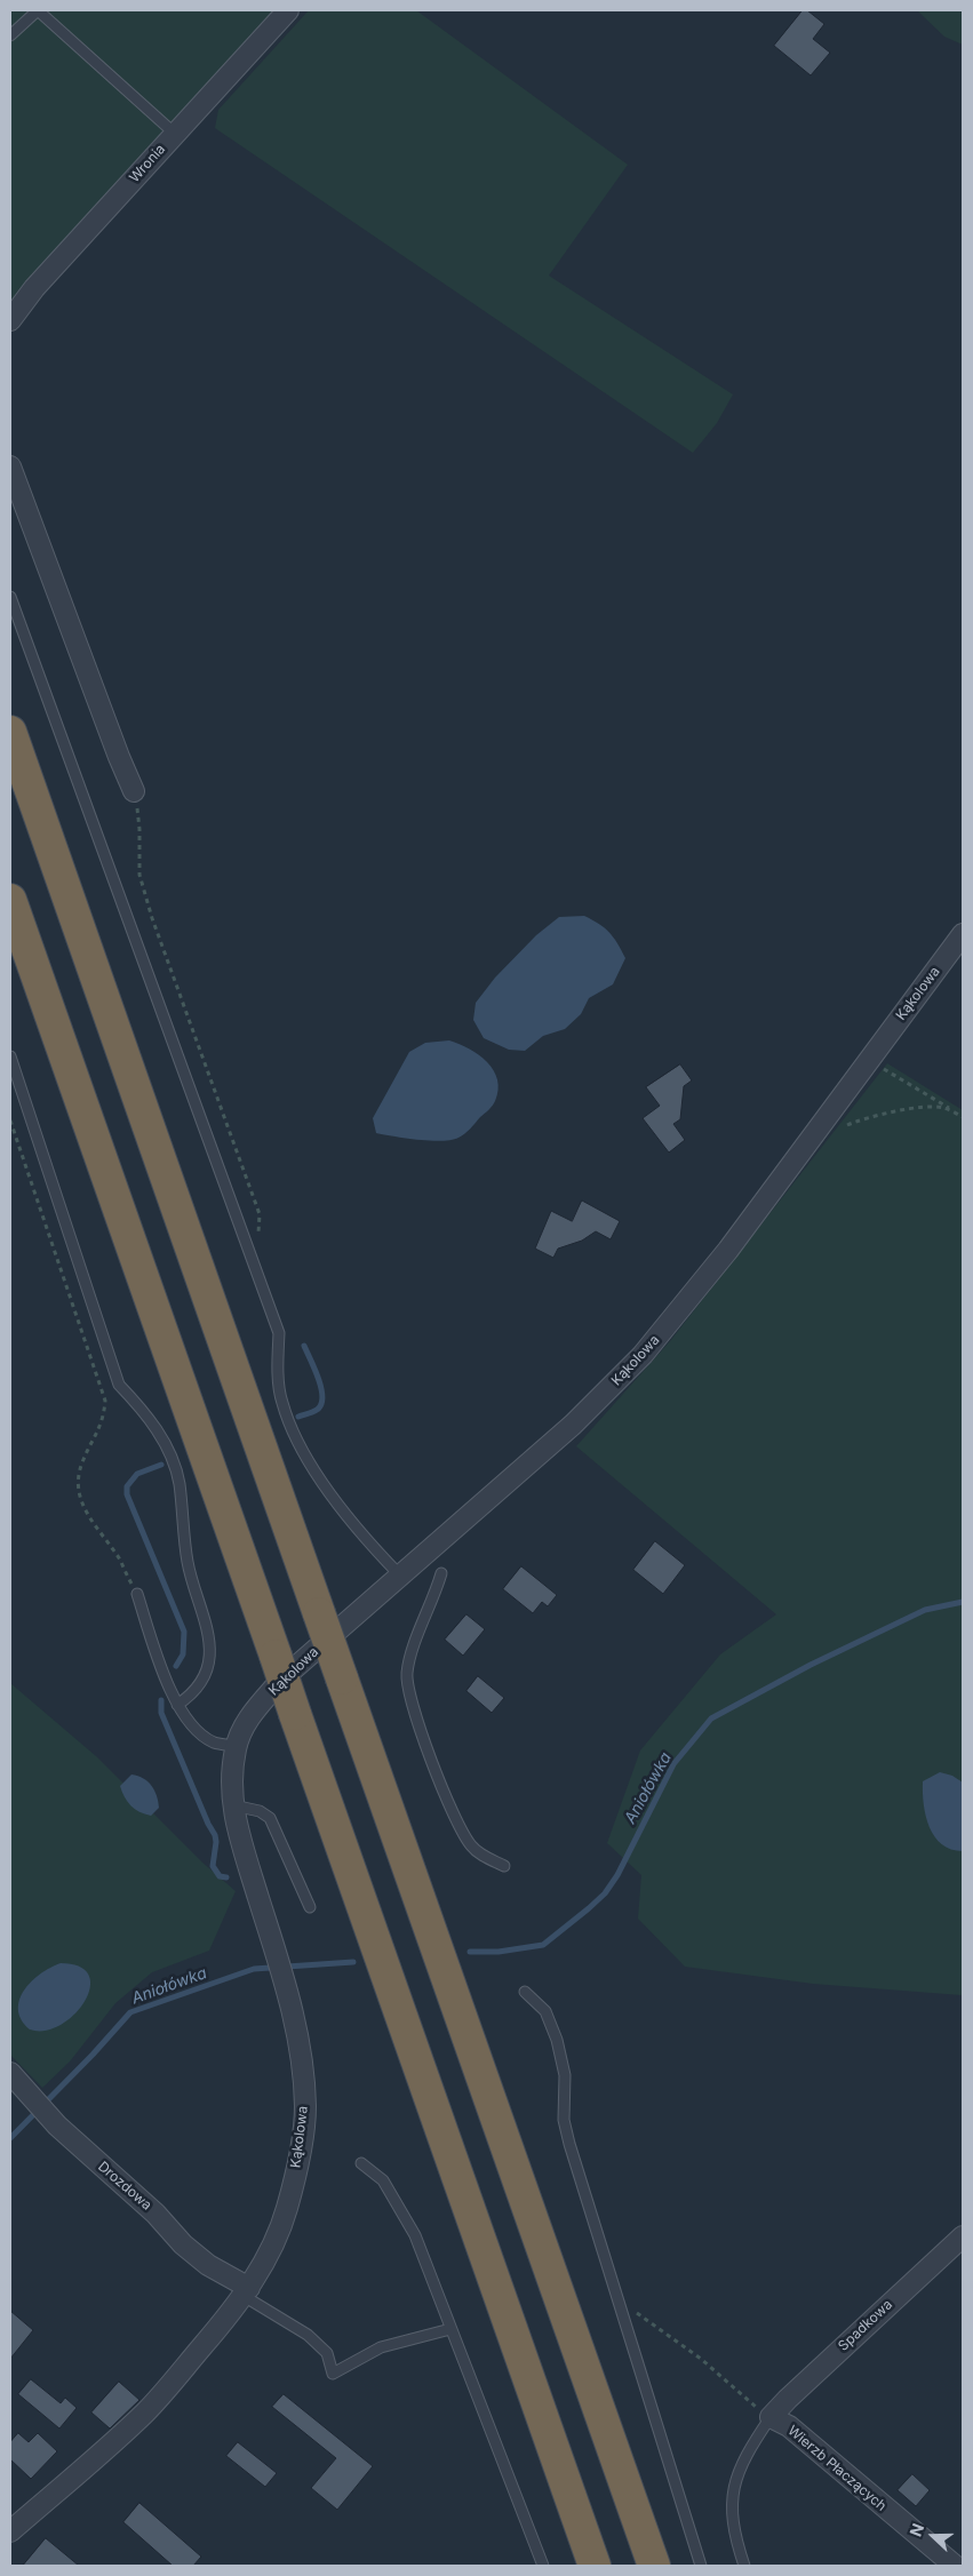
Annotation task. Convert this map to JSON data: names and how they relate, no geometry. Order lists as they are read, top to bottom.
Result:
{
  "streets": {
    "street": [
      "Wronia",
      "Kąkolowa",
      "Drozdowa",
      "Spadkowa",
      "Wierzb Płaczących"
    ]
  },
  "crossings": [
    ["Kąkolowa", "Drozdowa"],
    ["Spadkowa", "Wierzb Płaczących"]
  ],
  "water": ["Aniołówka"],
  "north": "left"
}
